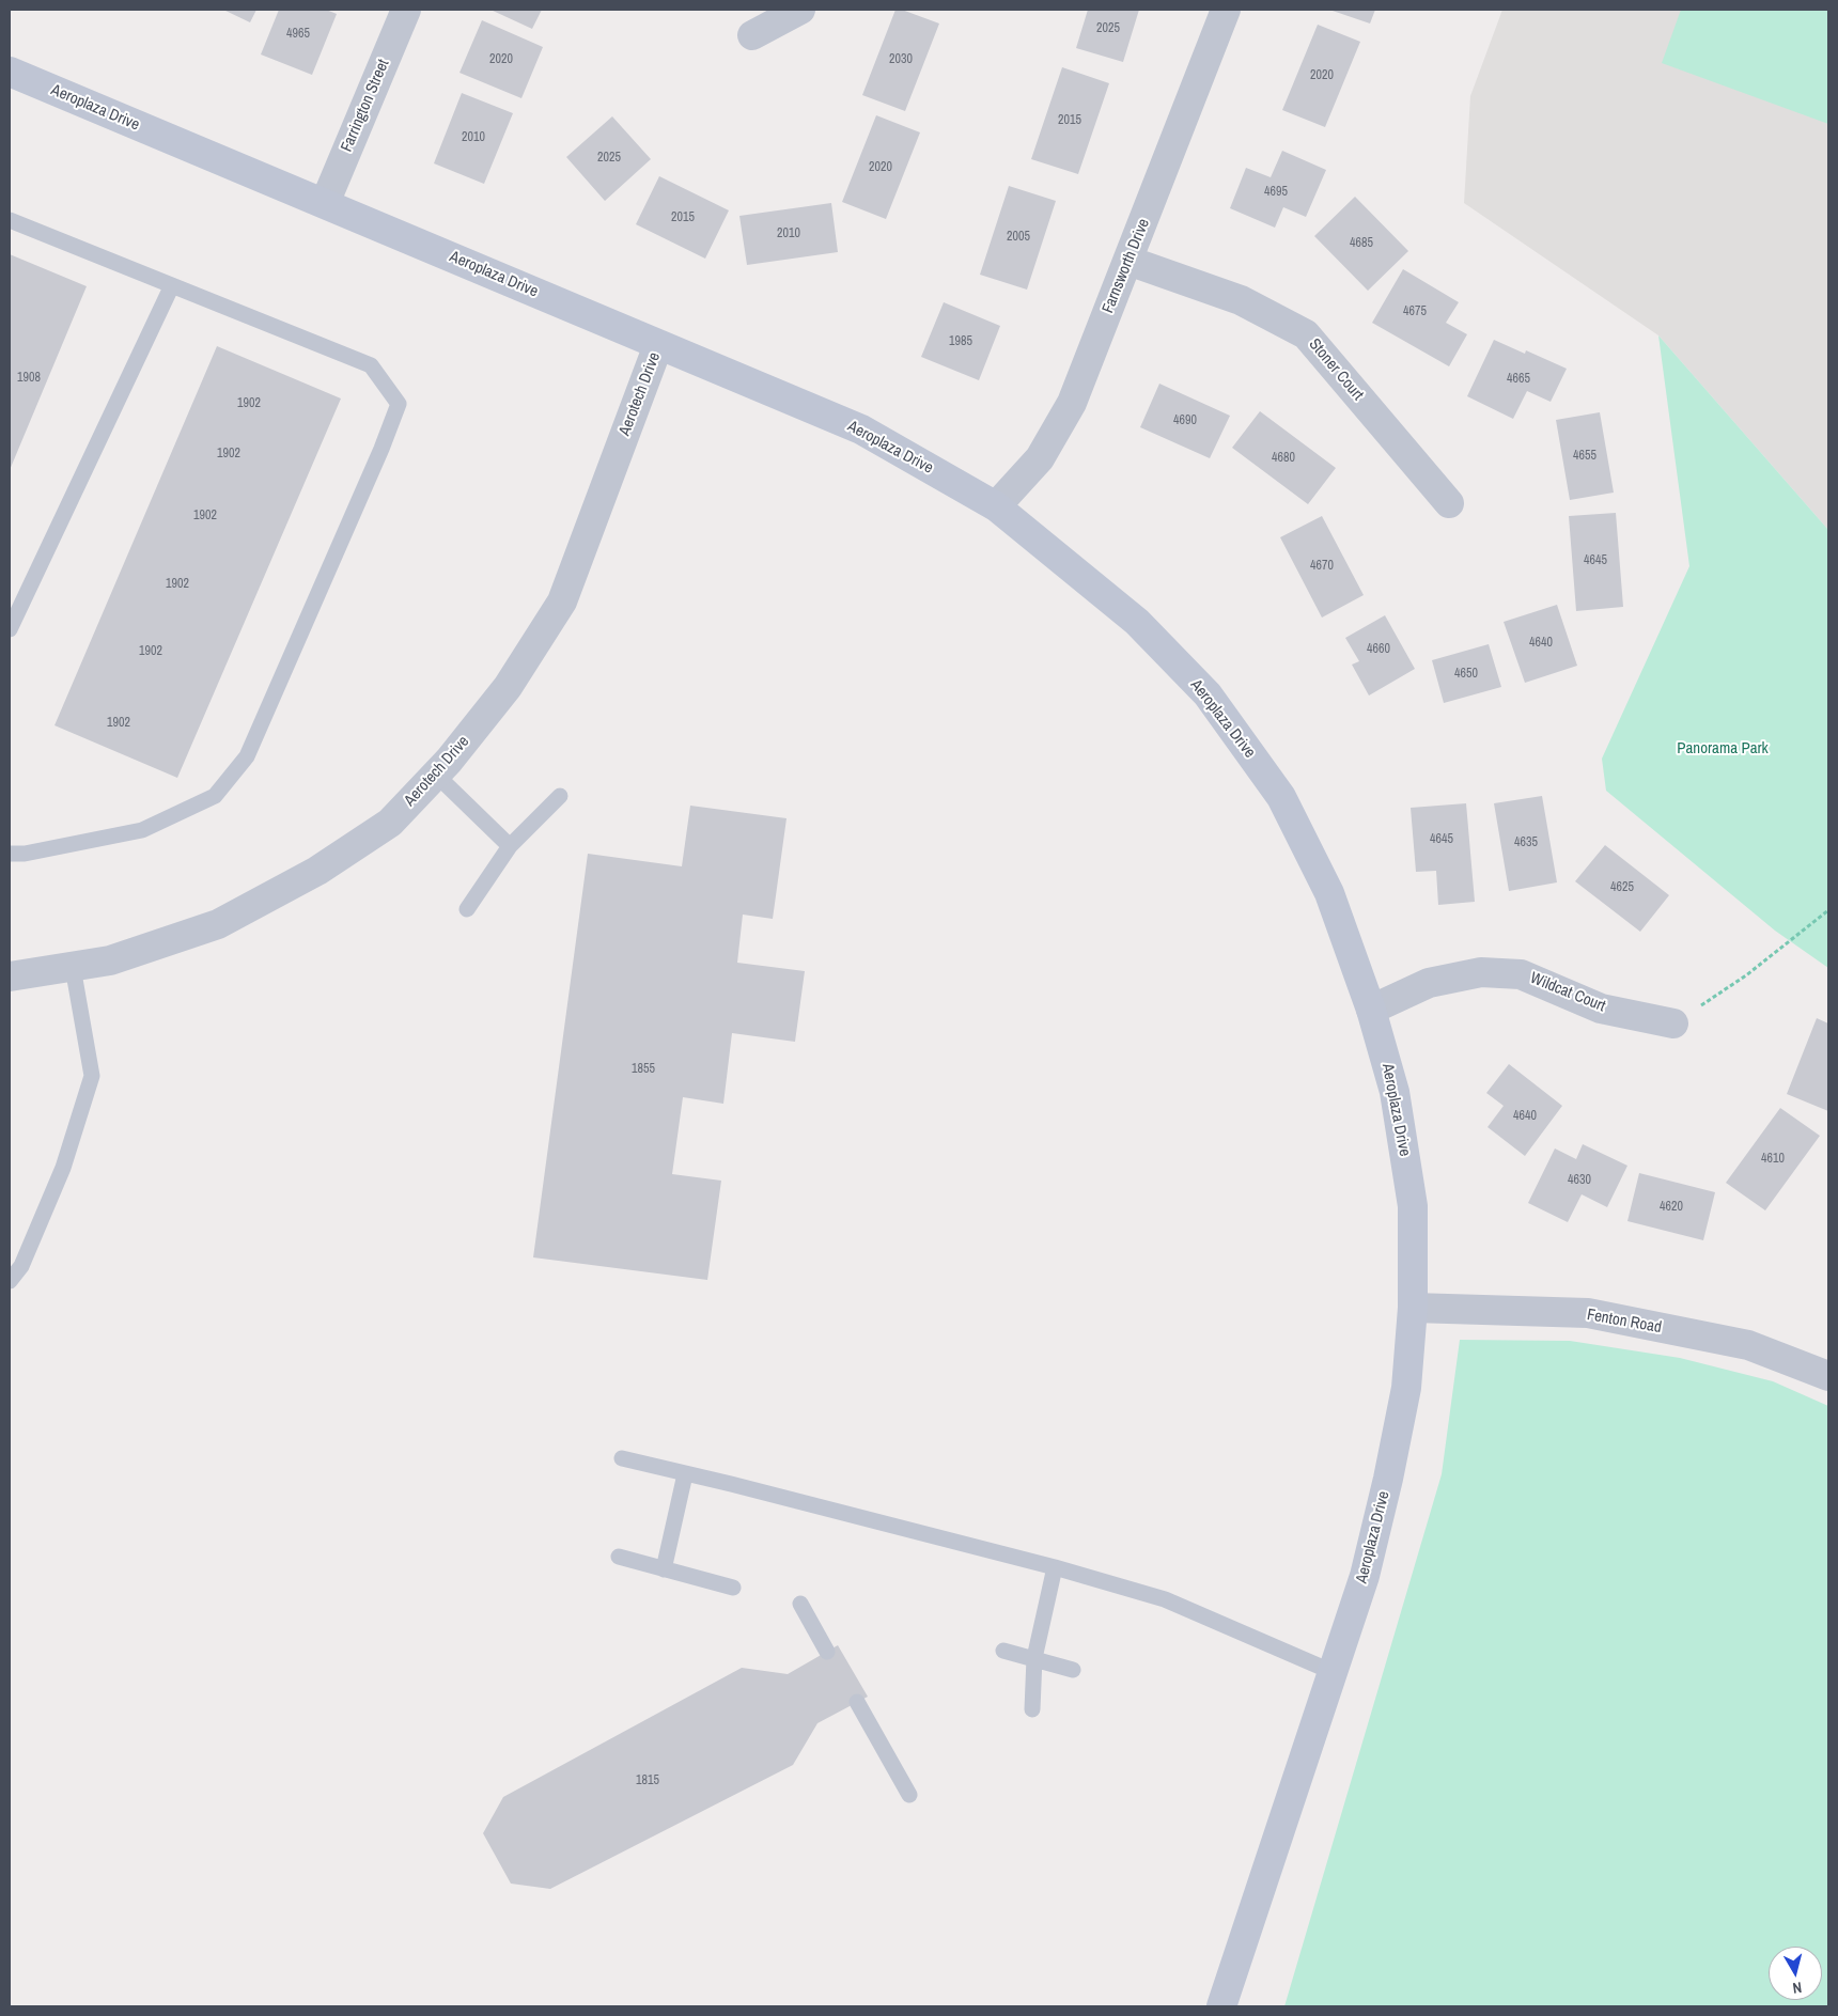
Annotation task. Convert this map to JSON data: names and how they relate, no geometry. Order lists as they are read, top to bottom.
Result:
{
  "streets": {
    "street": [
      "Farrington Street",
      "Aeroplaza Drive",
      "Farnsworth Drive",
      "Stoner Court",
      "Aerotech Drive",
      "Wildcat Court",
      "Fenton Road"
    ]
  },
  "crossings": [
    ["Farrington Street", "Aeroplaza Drive"],
    ["Aeroplaza Drive", "Farnsworth Drive"],
    ["Aeroplaza Drive", "Aerotech Drive"],
    ["Aeroplaza Drive", "Wildcat Court"],
    ["Aeroplaza Drive", "Fenton Road"],
    ["Farnsworth Drive", "Stoner Court"]
  ],
  "parks": ["Panorama Park"],
  "house_numbers": [
    "2025",
    "4965",
    "2020",
    "2030",
    "2020",
    "2015",
    "2010",
    "2025",
    "2020",
    "4695",
    "2015",
    "2010",
    "2005",
    "4685",
    "4675",
    "1985",
    "1908",
    "4665",
    "1902",
    "4690",
    "1902",
    "4655",
    "4680",
    "1902",
    "4645",
    "4670",
    "1902",
    "4640",
    "4660",
    "1902",
    "4650",
    "1902",
    "4645",
    "4635",
    "4625",
    "1855",
    "4640",
    "4610",
    "4630",
    "4620",
    "1815"
  ],
  "north": "bottom"
}
